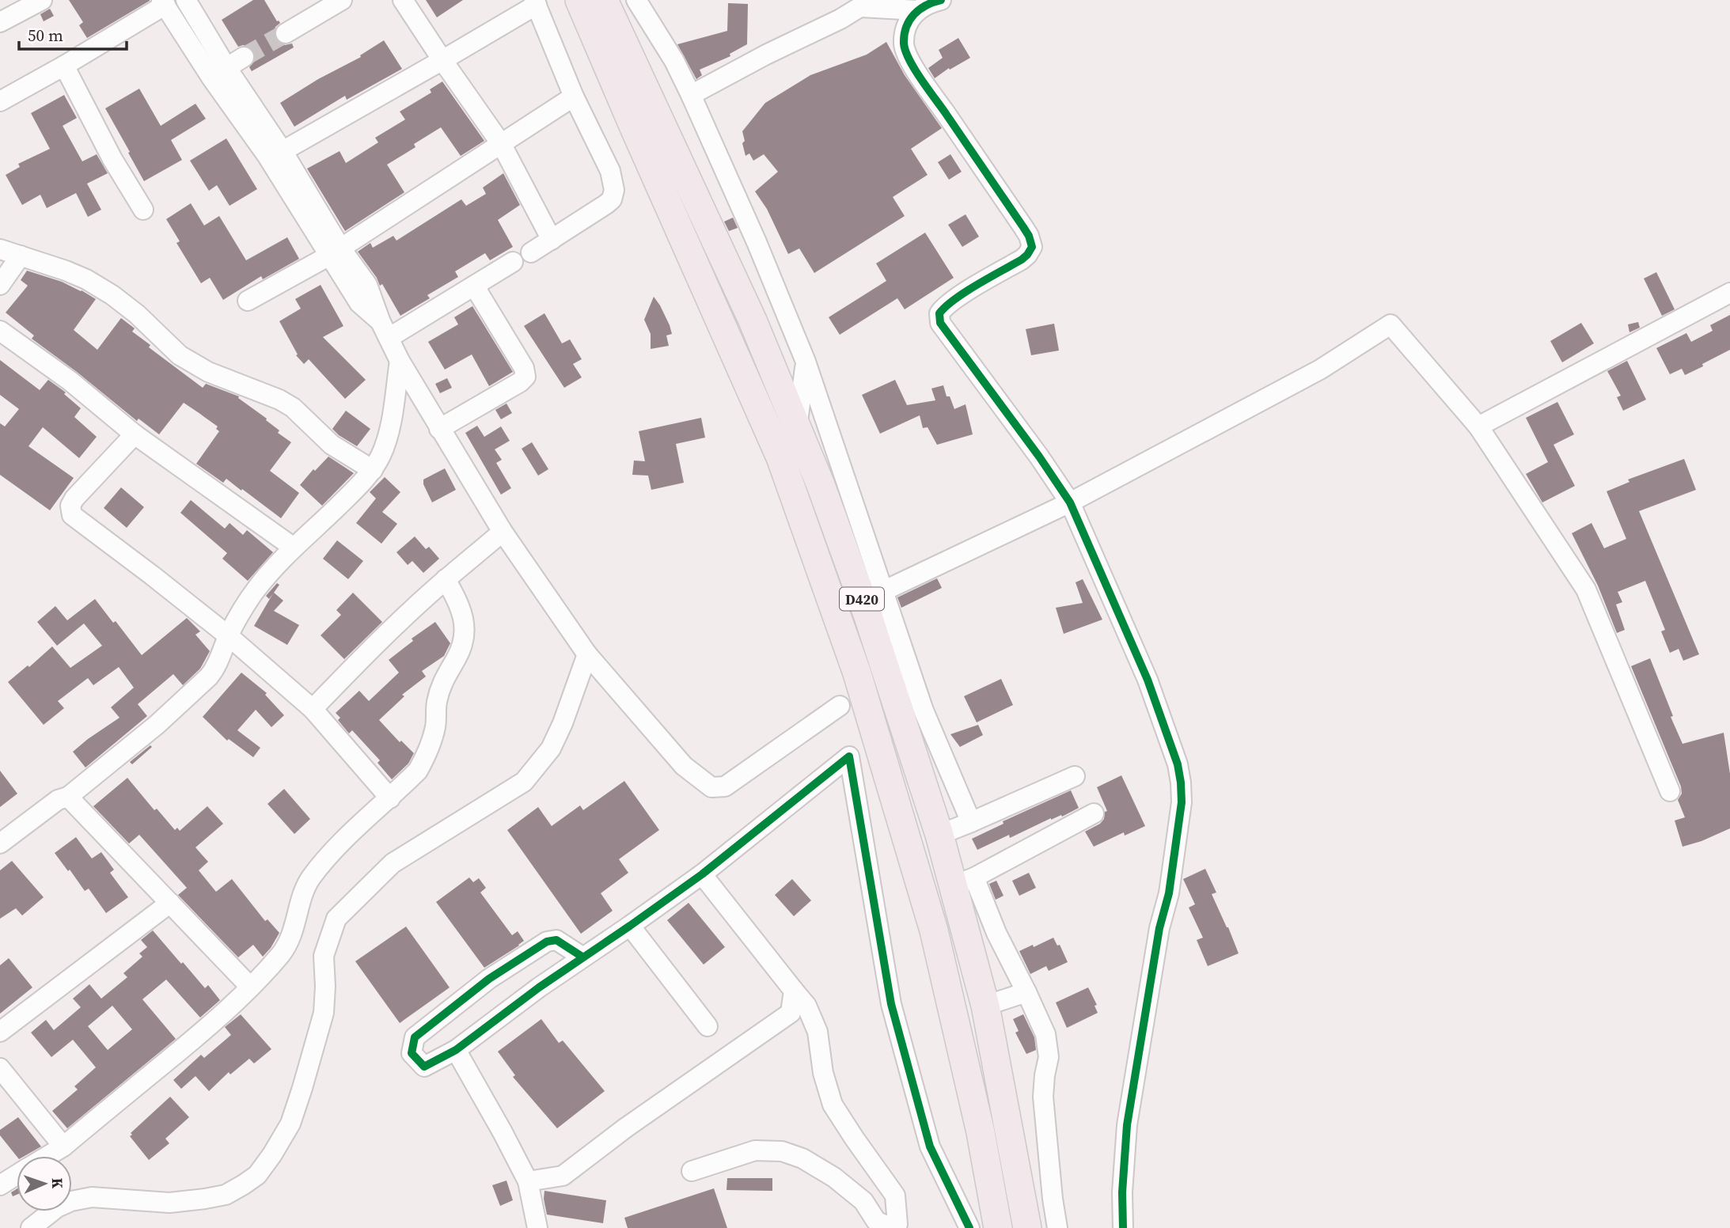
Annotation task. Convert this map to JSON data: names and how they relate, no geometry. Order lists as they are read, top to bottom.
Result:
{
  "streets": {
    "highway": ["D420"]
  },
  "scale_bar": "50 m",
  "north": "right"
}
